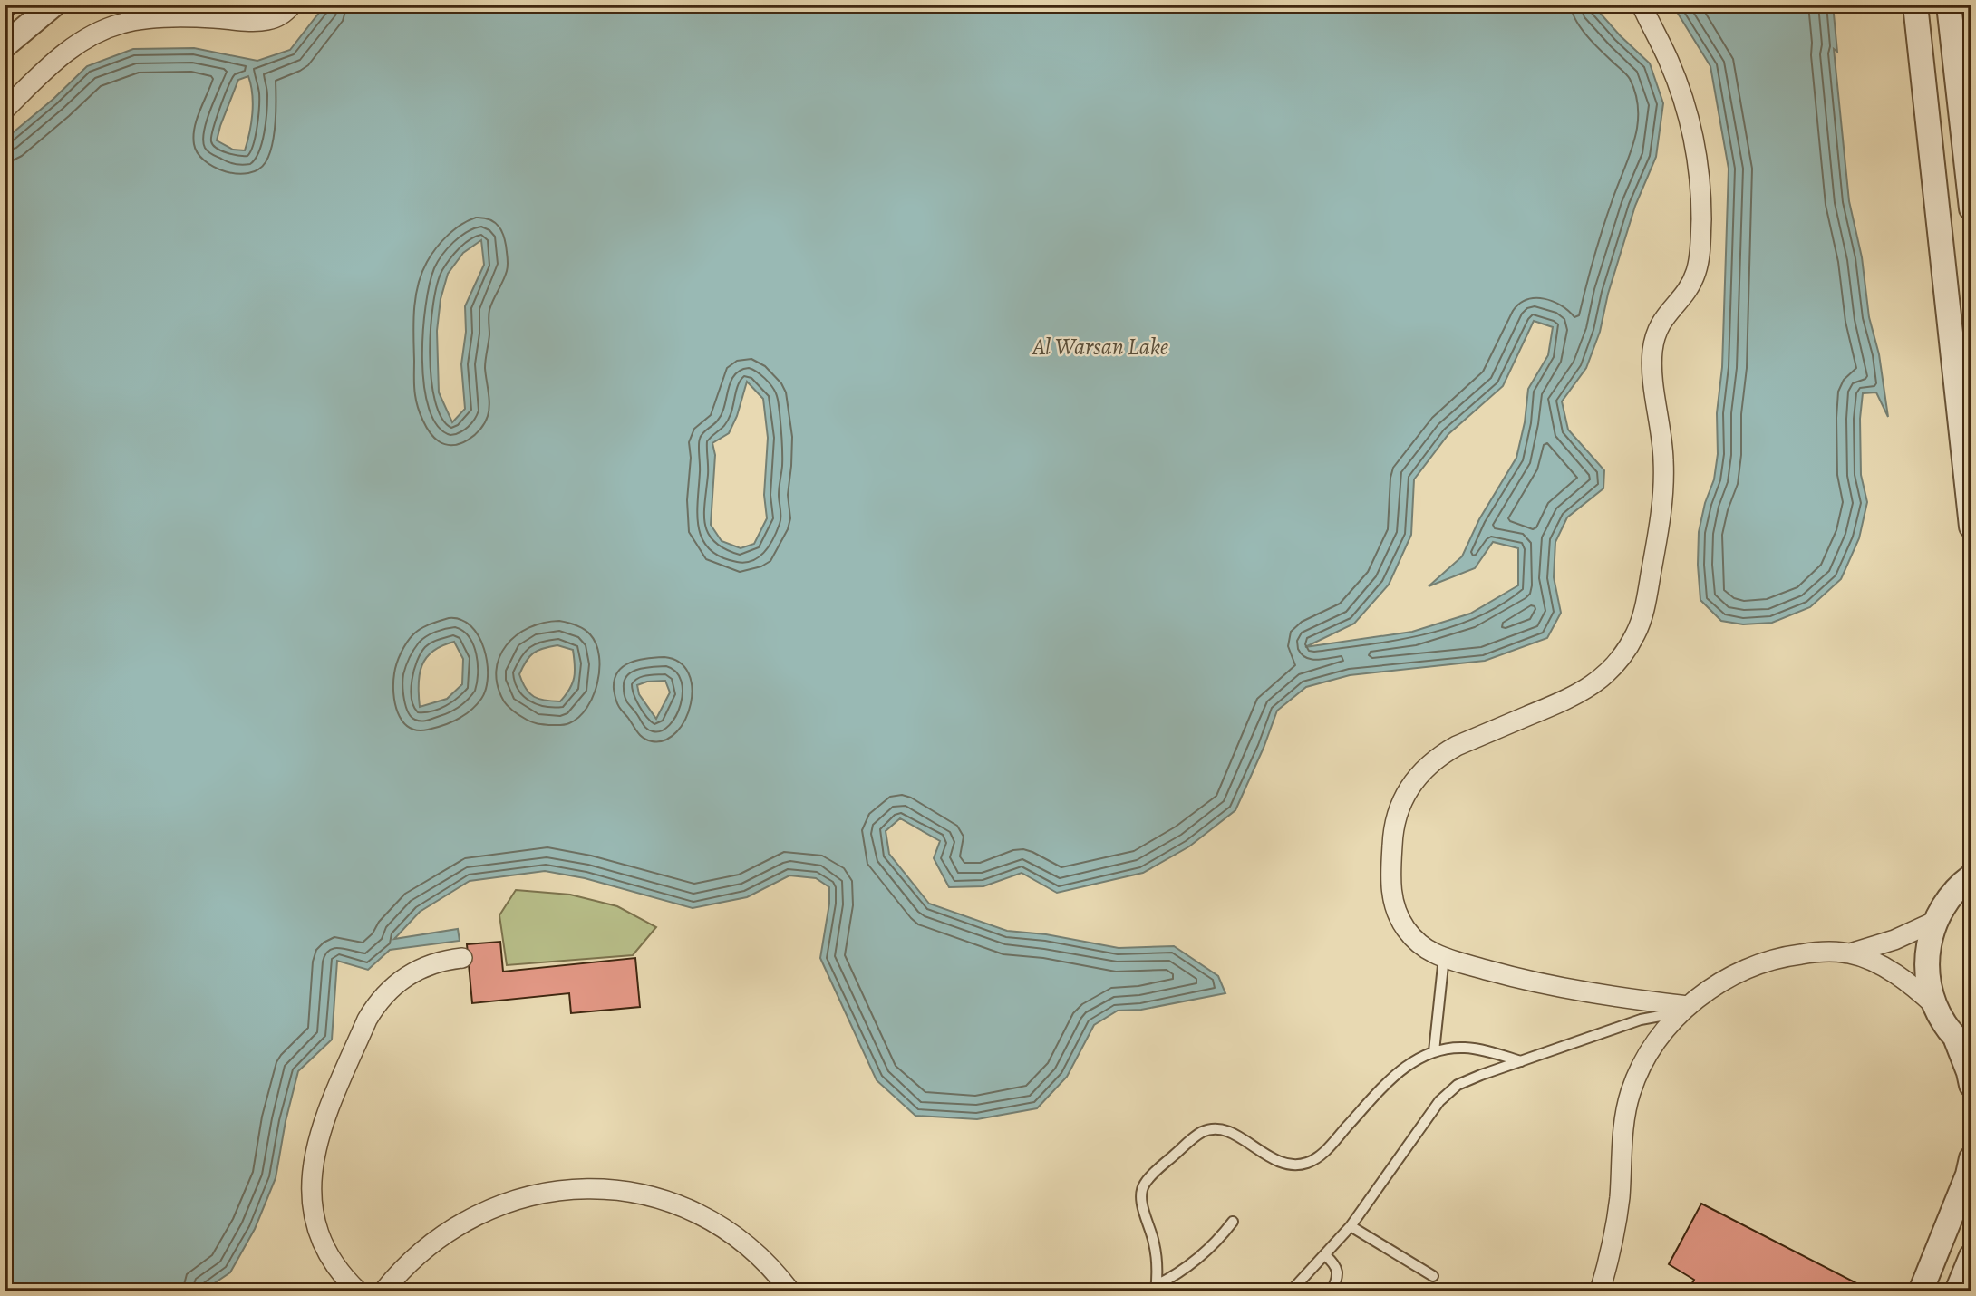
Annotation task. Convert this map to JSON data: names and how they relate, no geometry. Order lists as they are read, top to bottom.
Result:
{
  "water": ["Al Warsan Lake"]
}
